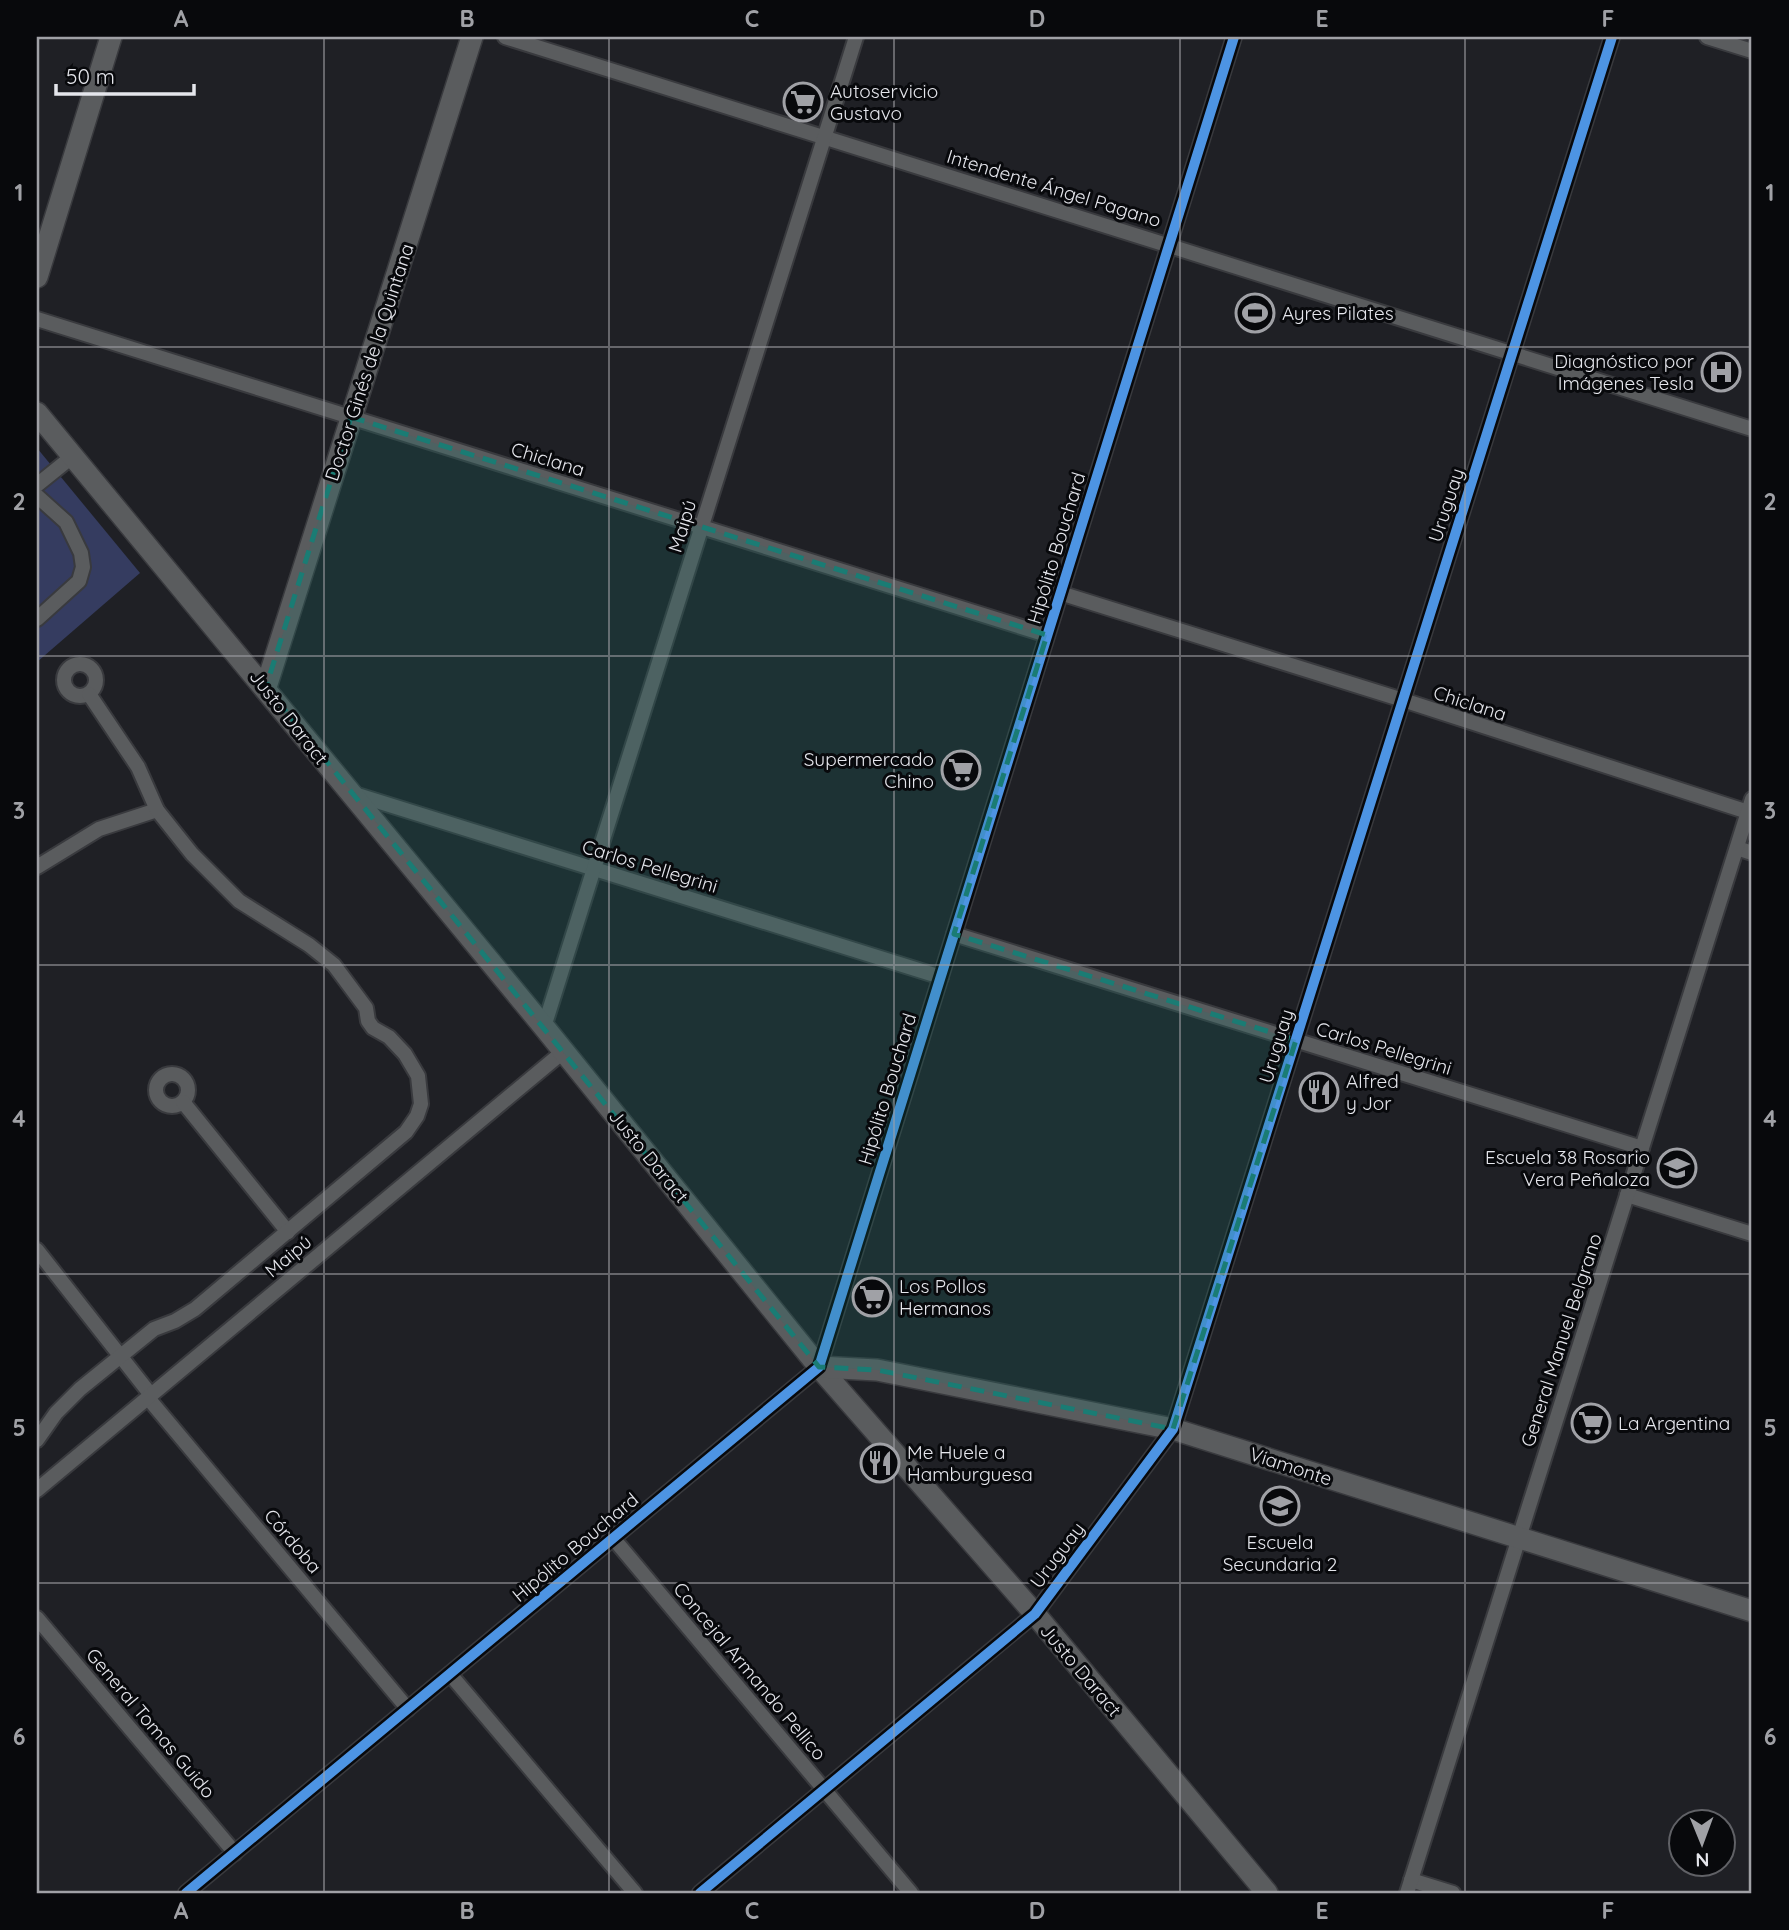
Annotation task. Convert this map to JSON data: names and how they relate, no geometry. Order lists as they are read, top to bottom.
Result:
{
  "streets": {
    "street": [
      "Intendente Ángel Pagano",
      "Doctor Ginés de la Quintana",
      "Chiclana",
      "Uruguay",
      "Maipú",
      "Hipólito Bouchard",
      "Justo Daract",
      "Carlos Pellegrini",
      "General Manuel Belgrano",
      "Viamonte",
      "Córdoba",
      "Concejal Armando Pellico",
      "General Tomas Guido"
    ]
  },
  "crossings": [
    ["Intendente Ángel Pagano", "Uruguay"],
    ["Intendente Ángel Pagano", "Maipú"],
    ["Intendente Ángel Pagano", "Hipólito Bouchard"],
    ["Doctor Ginés de la Quintana", "Chiclana"],
    ["Doctor Ginés de la Quintana", "Justo Daract"],
    ["Chiclana", "Uruguay"],
    ["Chiclana", "Maipú"],
    ["Chiclana", "Hipólito Bouchard"],
    ["Chiclana", "General Manuel Belgrano"],
    ["Uruguay", "Justo Daract"],
    ["Uruguay", "Carlos Pellegrini"],
    ["Uruguay", "Viamonte"],
    ["Uruguay", "Concejal Armando Pellico"],
    ["Maipú", "Justo Daract"],
    ["Maipú", "Carlos Pellegrini"],
    ["Maipú", "Córdoba"],
    ["Hipólito Bouchard", "Justo Daract"],
    ["Hipólito Bouchard", "Carlos Pellegrini"],
    ["Hipólito Bouchard", "Viamonte"],
    ["Hipólito Bouchard", "Córdoba"],
    ["Hipólito Bouchard", "Concejal Armando Pellico"],
    ["Hipólito Bouchard", "General Tomas Guido"],
    ["Justo Daract", "Carlos Pellegrini"],
    ["Justo Daract", "Viamonte"],
    ["Carlos Pellegrini", "General Manuel Belgrano"],
    ["General Manuel Belgrano", "Viamonte"]
  ],
  "places": {
    "supermarket": [
      "Autoservicio Gustavo",
      "Supermercado Chino",
      "Los Pollos Hermanos",
      "La Argentina"
    ],
    "sports": ["Ayres Pilates"],
    "hospital": ["Diagnóstico por Imágenes Tesla"],
    "restaurant": ["Alfred y Jor", "Me Huele a Hamburguesa"],
    "school or university": ["Escuela 38 Rosario Vera Peñaloza", "Escuela Secundaria 2"]
  },
  "scale_bar": "50 m",
  "north": "bottom",
  "grid": {
    "columns": [
      "A",
      "B",
      "C",
      "D",
      "E",
      "F"
    ],
    "rows": [
      "1",
      "2",
      "3",
      "4",
      "5",
      "6"
    ]
  }
}
